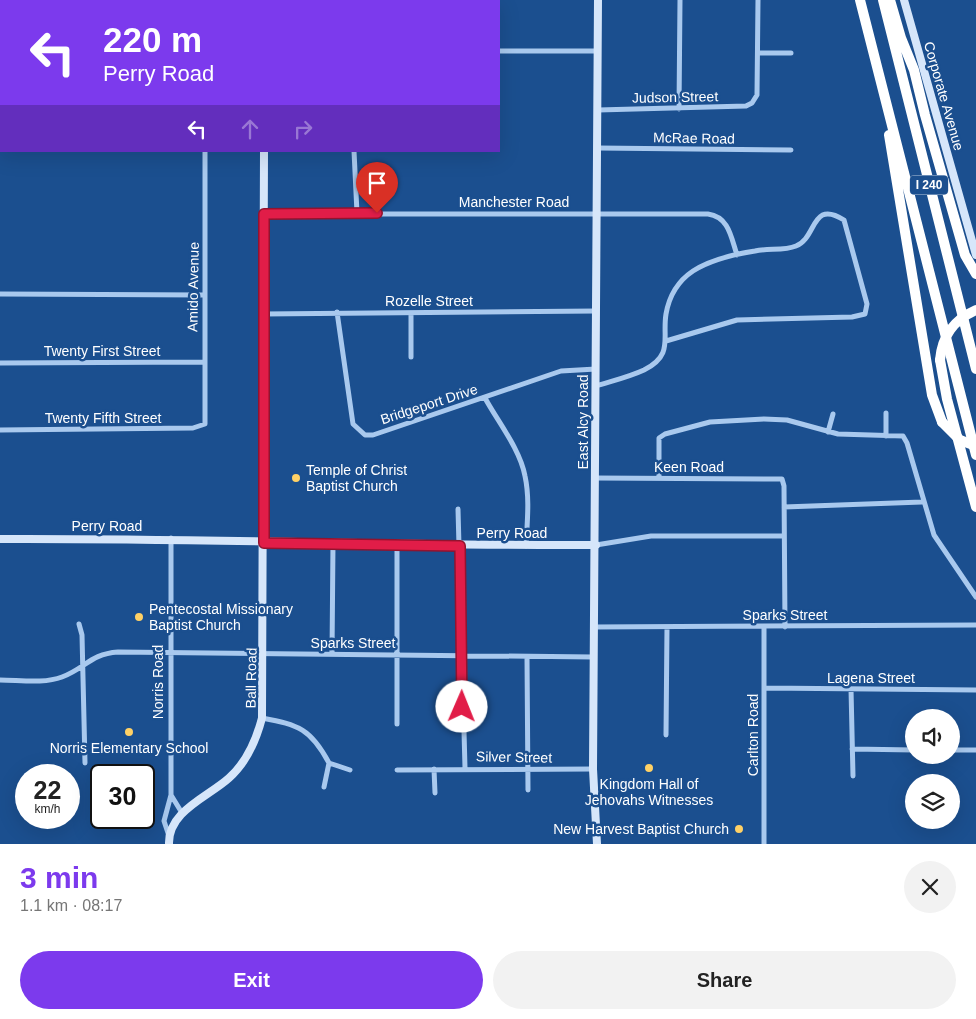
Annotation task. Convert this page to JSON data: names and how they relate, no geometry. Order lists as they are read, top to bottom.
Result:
{
  "streets": {
    "highway": ["I 240"],
    "street": [
      "Corporate Avenue",
      "Judson Street",
      "McRae Road",
      "Manchester Road",
      "Amido Avenue",
      "Rozelle Street",
      "Twenty First Street",
      "Bridgeport Drive",
      "Twenty Fifth Street",
      "East Alcy Road",
      "Keen Road",
      "Perry Road",
      "Sparks Street",
      "Ball Road",
      "Lagena Street",
      "Norris Road",
      "Carlton Road",
      "Silver Street"
    ]
  },
  "crossings": [
    ["Judson Street", "East Alcy Road"],
    ["McRae Road", "East Alcy Road"],
    ["Manchester Road", "East Alcy Road"],
    ["Manchester Road", "Ball Road"],
    ["Amido Avenue", "Twenty First Street"],
    ["Amido Avenue", "Twenty Fifth Street"],
    ["Rozelle Street", "Bridgeport Drive"],
    ["Rozelle Street", "East Alcy Road"],
    ["Rozelle Street", "Ball Road"],
    ["Bridgeport Drive", "East Alcy Road"],
    ["East Alcy Road", "Keen Road"],
    ["East Alcy Road", "Perry Road"],
    ["East Alcy Road", "Sparks Street"],
    ["East Alcy Road", "Silver Street"],
    ["Perry Road", "Ball Road"],
    ["Perry Road", "Norris Road"],
    ["Sparks Street", "Ball Road"],
    ["Sparks Street", "Norris Road"],
    ["Sparks Street", "Carlton Road"],
    ["Ball Road", "Norris Road"],
    ["Lagena Street", "Carlton Road"]
  ],
  "places": [
    "Temple of Christ Baptist Church",
    "Pentecostal Missionary Baptist Church",
    "Norris Elementary School",
    "Kingdom Hall of Jehovahs Witnesses",
    "New Harvest Baptist Church"
  ],
  "page": {
    "turn": ["220 m", "Perry Road"],
    "speed": "22 km/h",
    "limit": "30",
    "heading": ["3 min", "1.1 km · 08:17"],
    "buttons": ["Exit", "Share"]
  }
}
